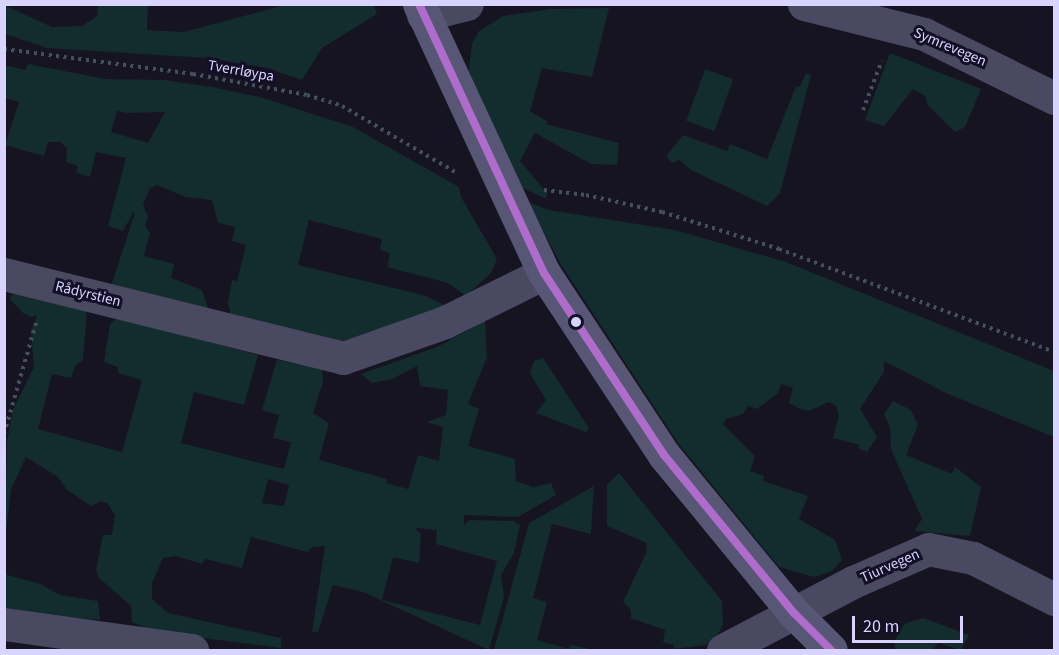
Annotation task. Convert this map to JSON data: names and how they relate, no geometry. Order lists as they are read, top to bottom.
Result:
{
  "streets": {
    "street": ["Symrevegen", "Rådyrstien", "Tiurvegen"],
    "path": ["Tverrløypa"]
  },
  "scale_bar": "20 m"
}
